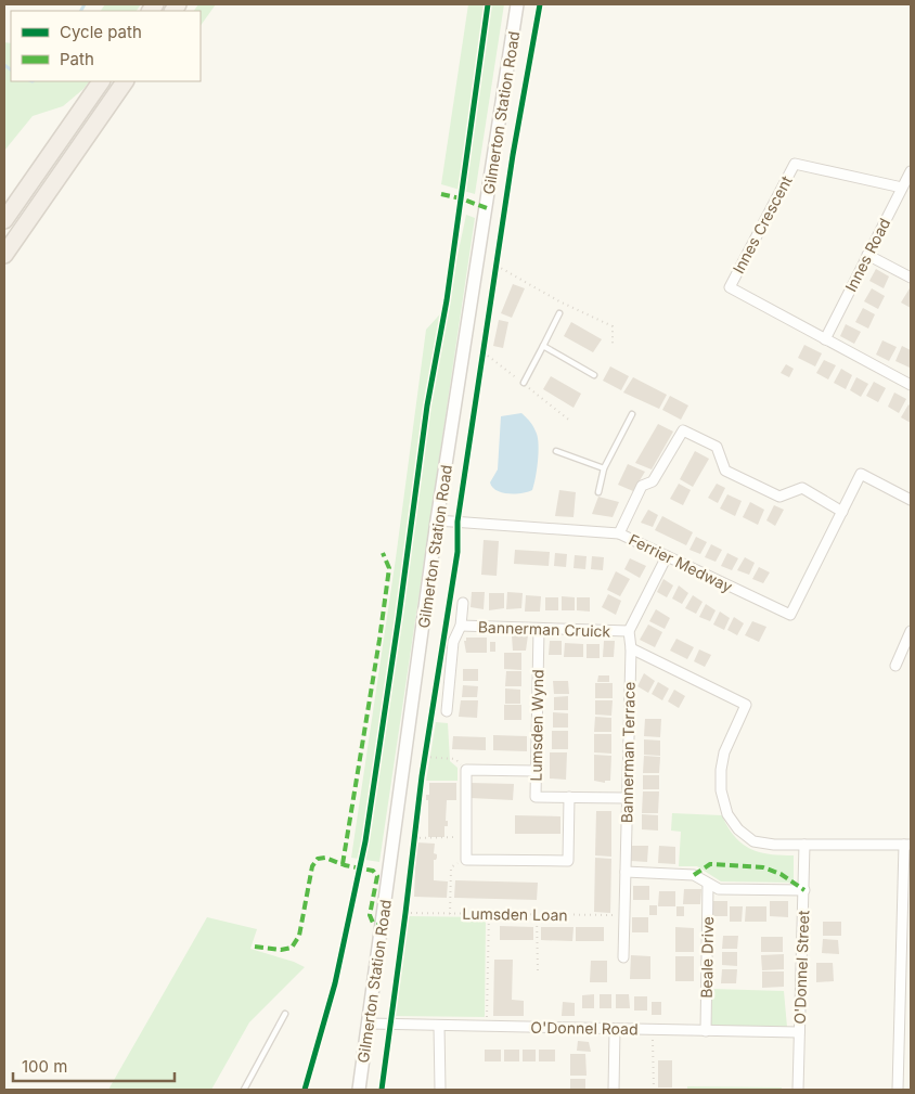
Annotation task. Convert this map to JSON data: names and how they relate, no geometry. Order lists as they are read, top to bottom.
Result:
{
  "streets": {
    "street": [
      "Gilmerton Station Road",
      "Innes Crescent",
      "Innes Road",
      "Ferrier Medway",
      "Bannerman Cruick",
      "Lumsden Wynd",
      "Bannerman Terrace",
      "Beale Drive",
      "O'Donnel Street",
      "O'Donnel Road"
    ],
    "path": ["Lumsden Loan"]
  },
  "crossings": [
    ["Gilmerton Station Road", "Ferrier Medway"],
    ["Gilmerton Station Road", "O'Donnel Road"],
    ["Innes Crescent", "Innes Road"],
    ["Bannerman Cruick", "Lumsden Wynd"],
    ["Bannerman Cruick", "Bannerman Terrace"],
    ["Lumsden Wynd", "Bannerman Terrace"],
    ["Bannerman Terrace", "Lumsden Loan"],
    ["Beale Drive", "O'Donnel Road"],
    ["O'Donnel Street", "O'Donnel Road"]
  ],
  "legend": ["Cycle path", "Path"],
  "scale_bar": "100 m"
}
